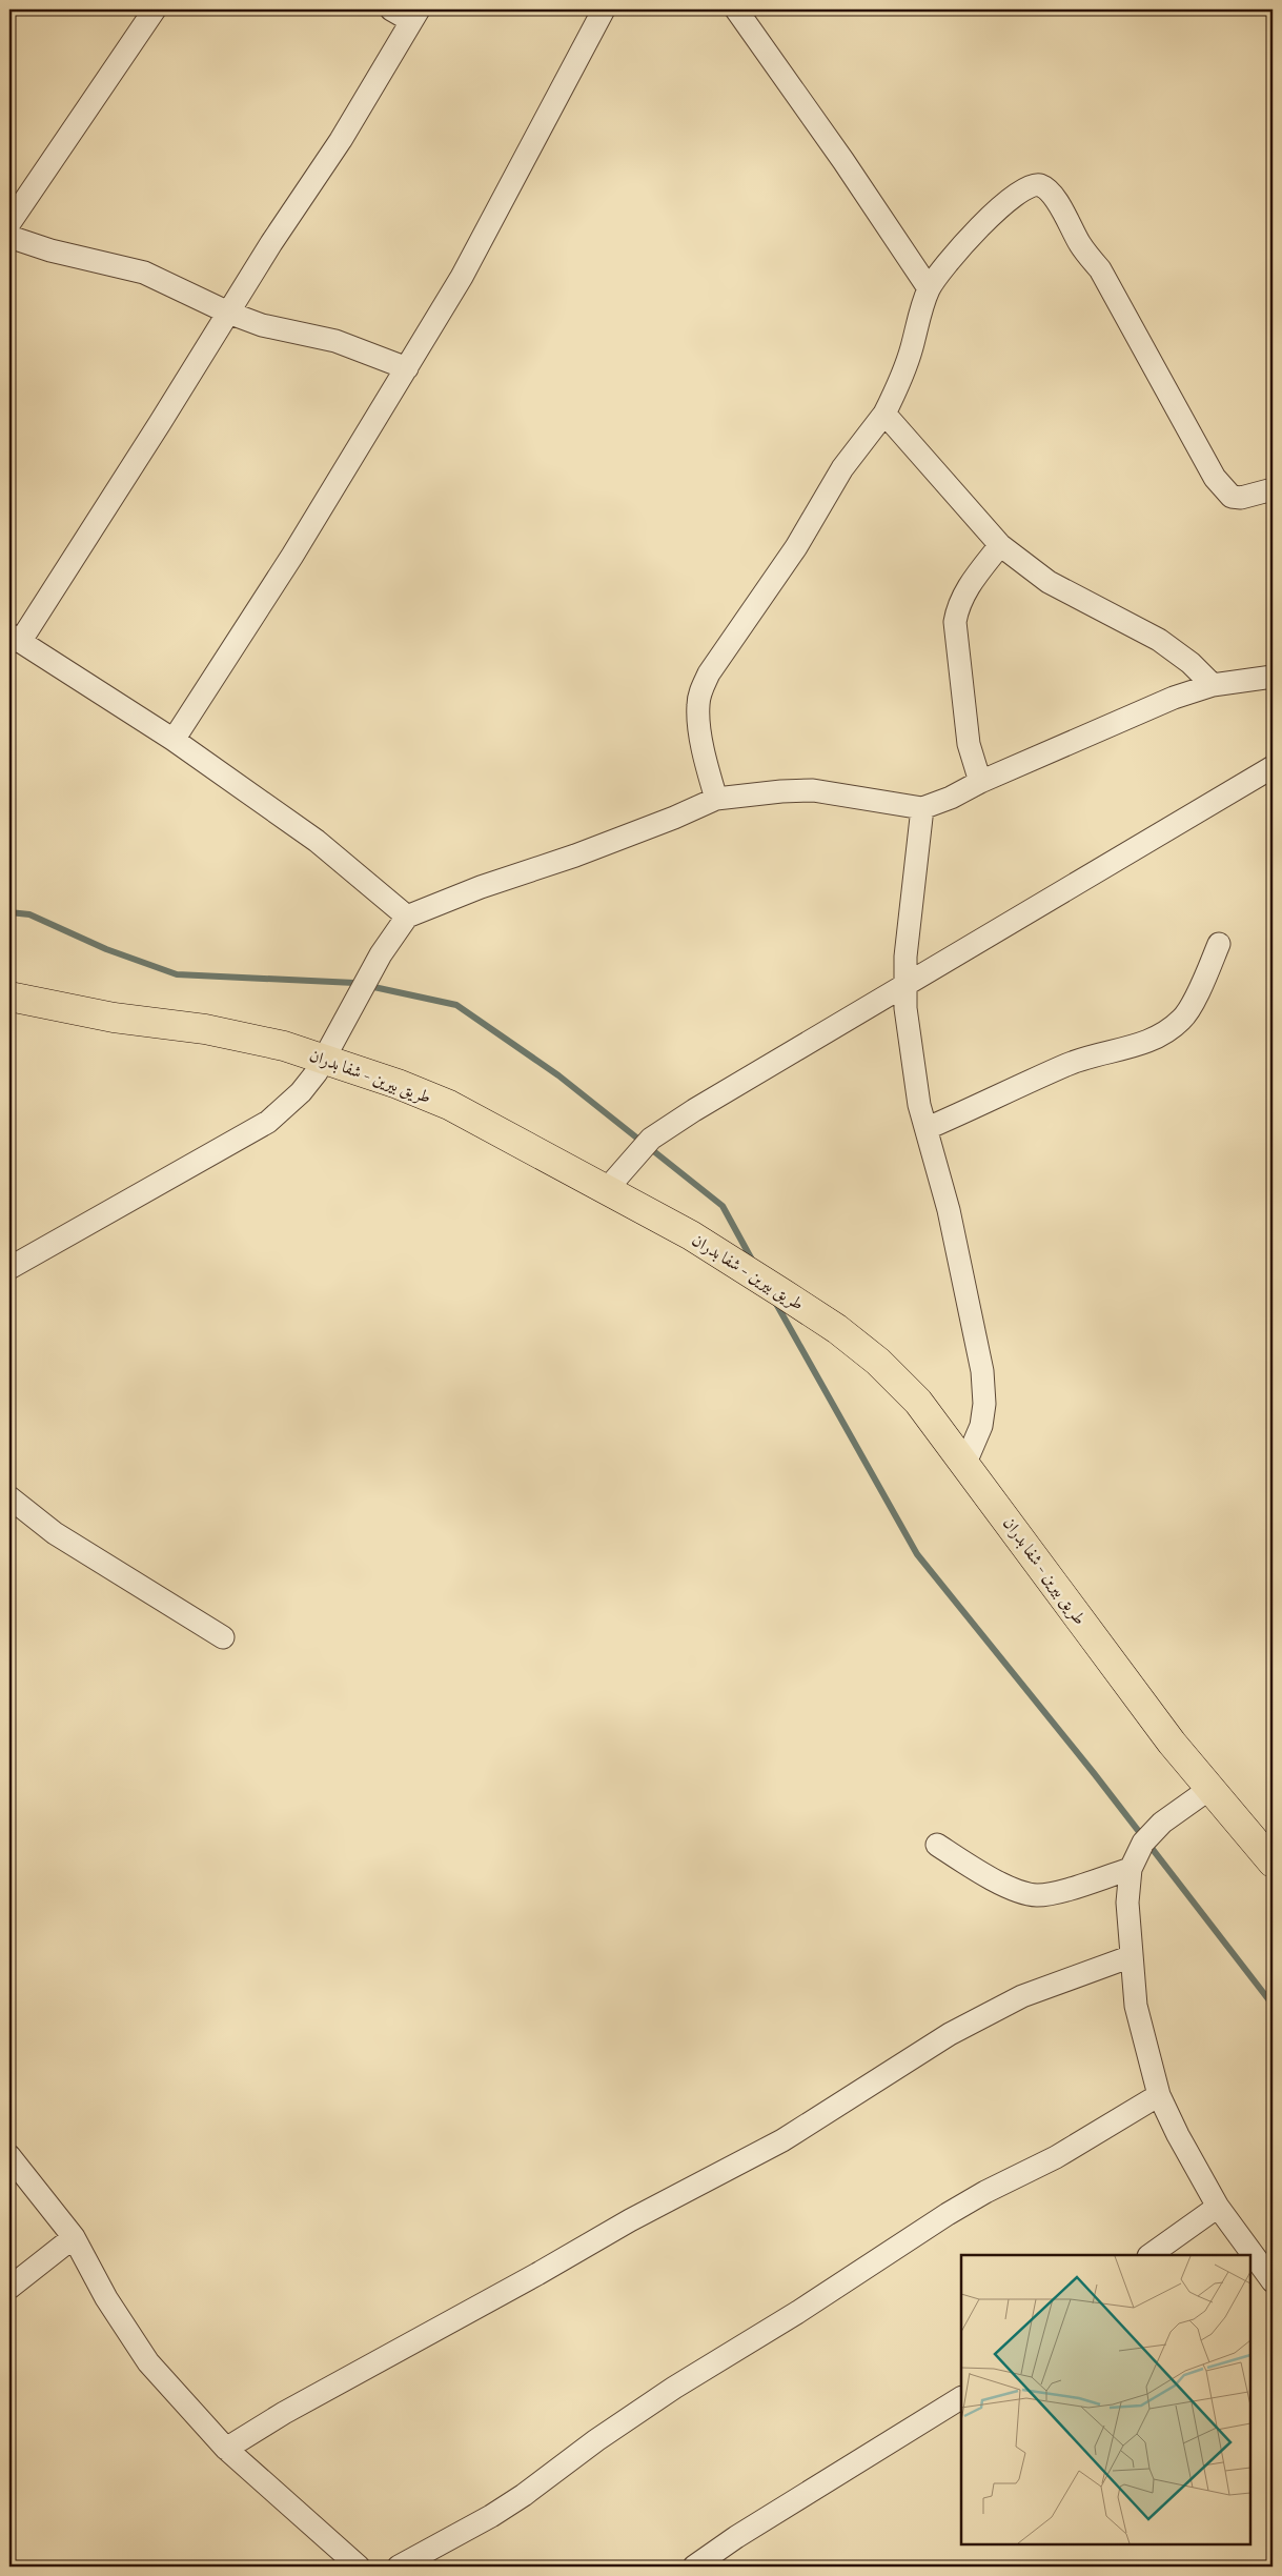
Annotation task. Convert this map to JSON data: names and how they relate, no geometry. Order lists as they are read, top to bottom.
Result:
{
  "streets": {
    "main road": ["طريق بيرين - شفا بدران"]
  }
}
